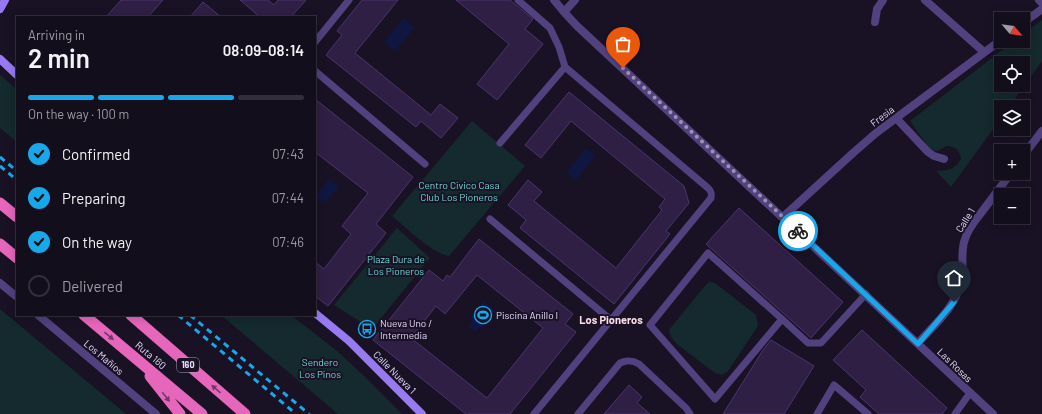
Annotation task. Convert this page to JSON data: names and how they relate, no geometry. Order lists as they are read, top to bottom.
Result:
{
  "streets": {
    "highway": ["Ruta 160", "160"],
    "main road": ["Calle Nueva 1"],
    "street": [
      "Fresia",
      "Calle 1",
      "Los Mañíos",
      "Las Rosas"
    ]
  },
  "crossings": [
    ["Fresia", "Las Rosas"],
    ["Calle 1", "Las Rosas"]
  ],
  "districts": ["Los Pioneros"],
  "parks": ["Centro Civico Casa Club Los Pioneros", "Plaza Dura de Los Pioneros", "Sendero Los Pinos"],
  "places": {
    "sports": ["Piscina Anillo I"],
    "bus stop": ["Nueva Uno / Intermedia"]
  },
  "north": "bottom right",
  "page": {
    "map_buttons": ["+", "−"],
    "heading": ["2 min", "Arriving in", "08:09–08:14"],
    "bar": "On the way · 100 m",
    "list": [
      ["Confirmed", "07:43"],
      ["Preparing", "07:44"],
      ["On the way", "07:46"],
      "Delivered"
    ]
  }
}
